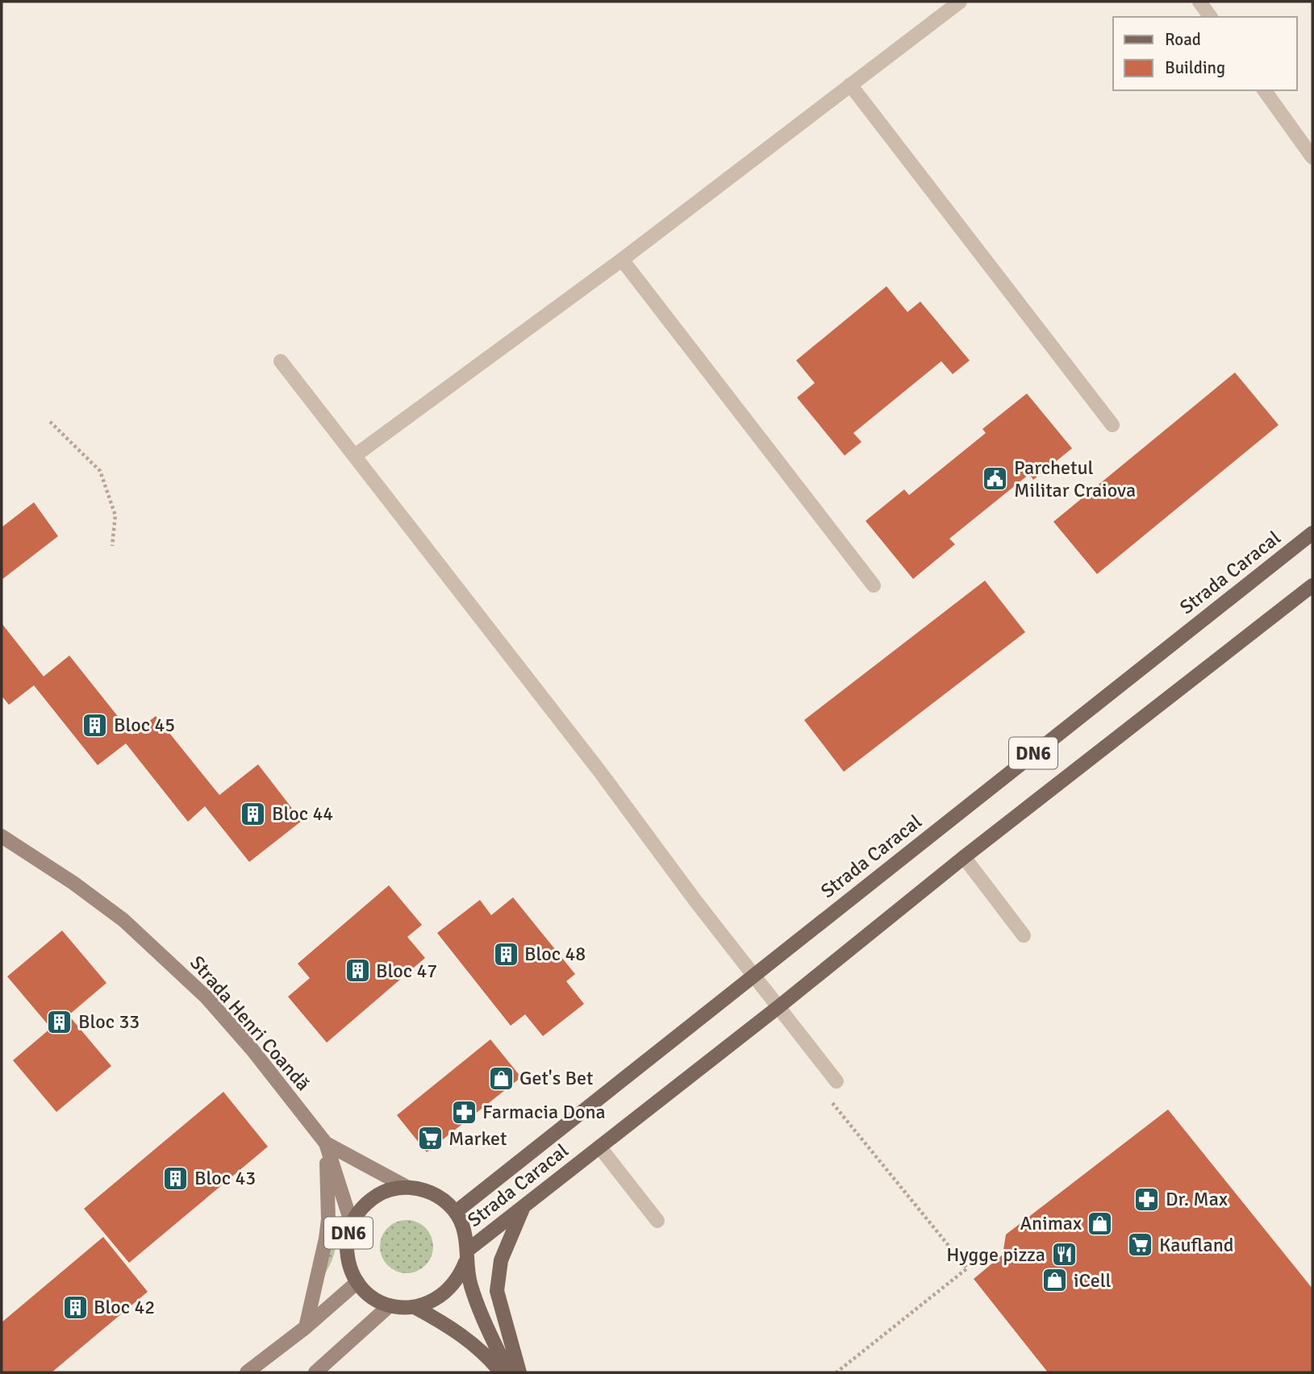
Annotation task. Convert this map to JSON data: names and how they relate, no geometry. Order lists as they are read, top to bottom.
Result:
{
  "streets": {
    "main road": ["Strada Caracal", "DN6"],
    "street": ["Strada Henri Coandă"]
  },
  "crossings": [
    ["Strada Caracal", "DN6"],
    ["Strada Caracal", "Strada Henri Coandă"],
    ["DN6", "Strada Henri Coandă"]
  ],
  "places": {
    "public building": ["Parchetul Militar Craiova"],
    "building": [
      "Bloc 45",
      "Bloc 44",
      "Bloc 48",
      "Bloc 47",
      "Bloc 33",
      "Bloc 43",
      "Bloc 42"
    ],
    "shop": ["Get's Bet", "Animax", "iCell"],
    "pharmacy": ["Farmacia Dona", "Dr. Max"],
    "supermarket": ["Market", "Kaufland"],
    "restaurant": ["Hygge pizza"]
  },
  "legend": ["Road", "Building"]
}
